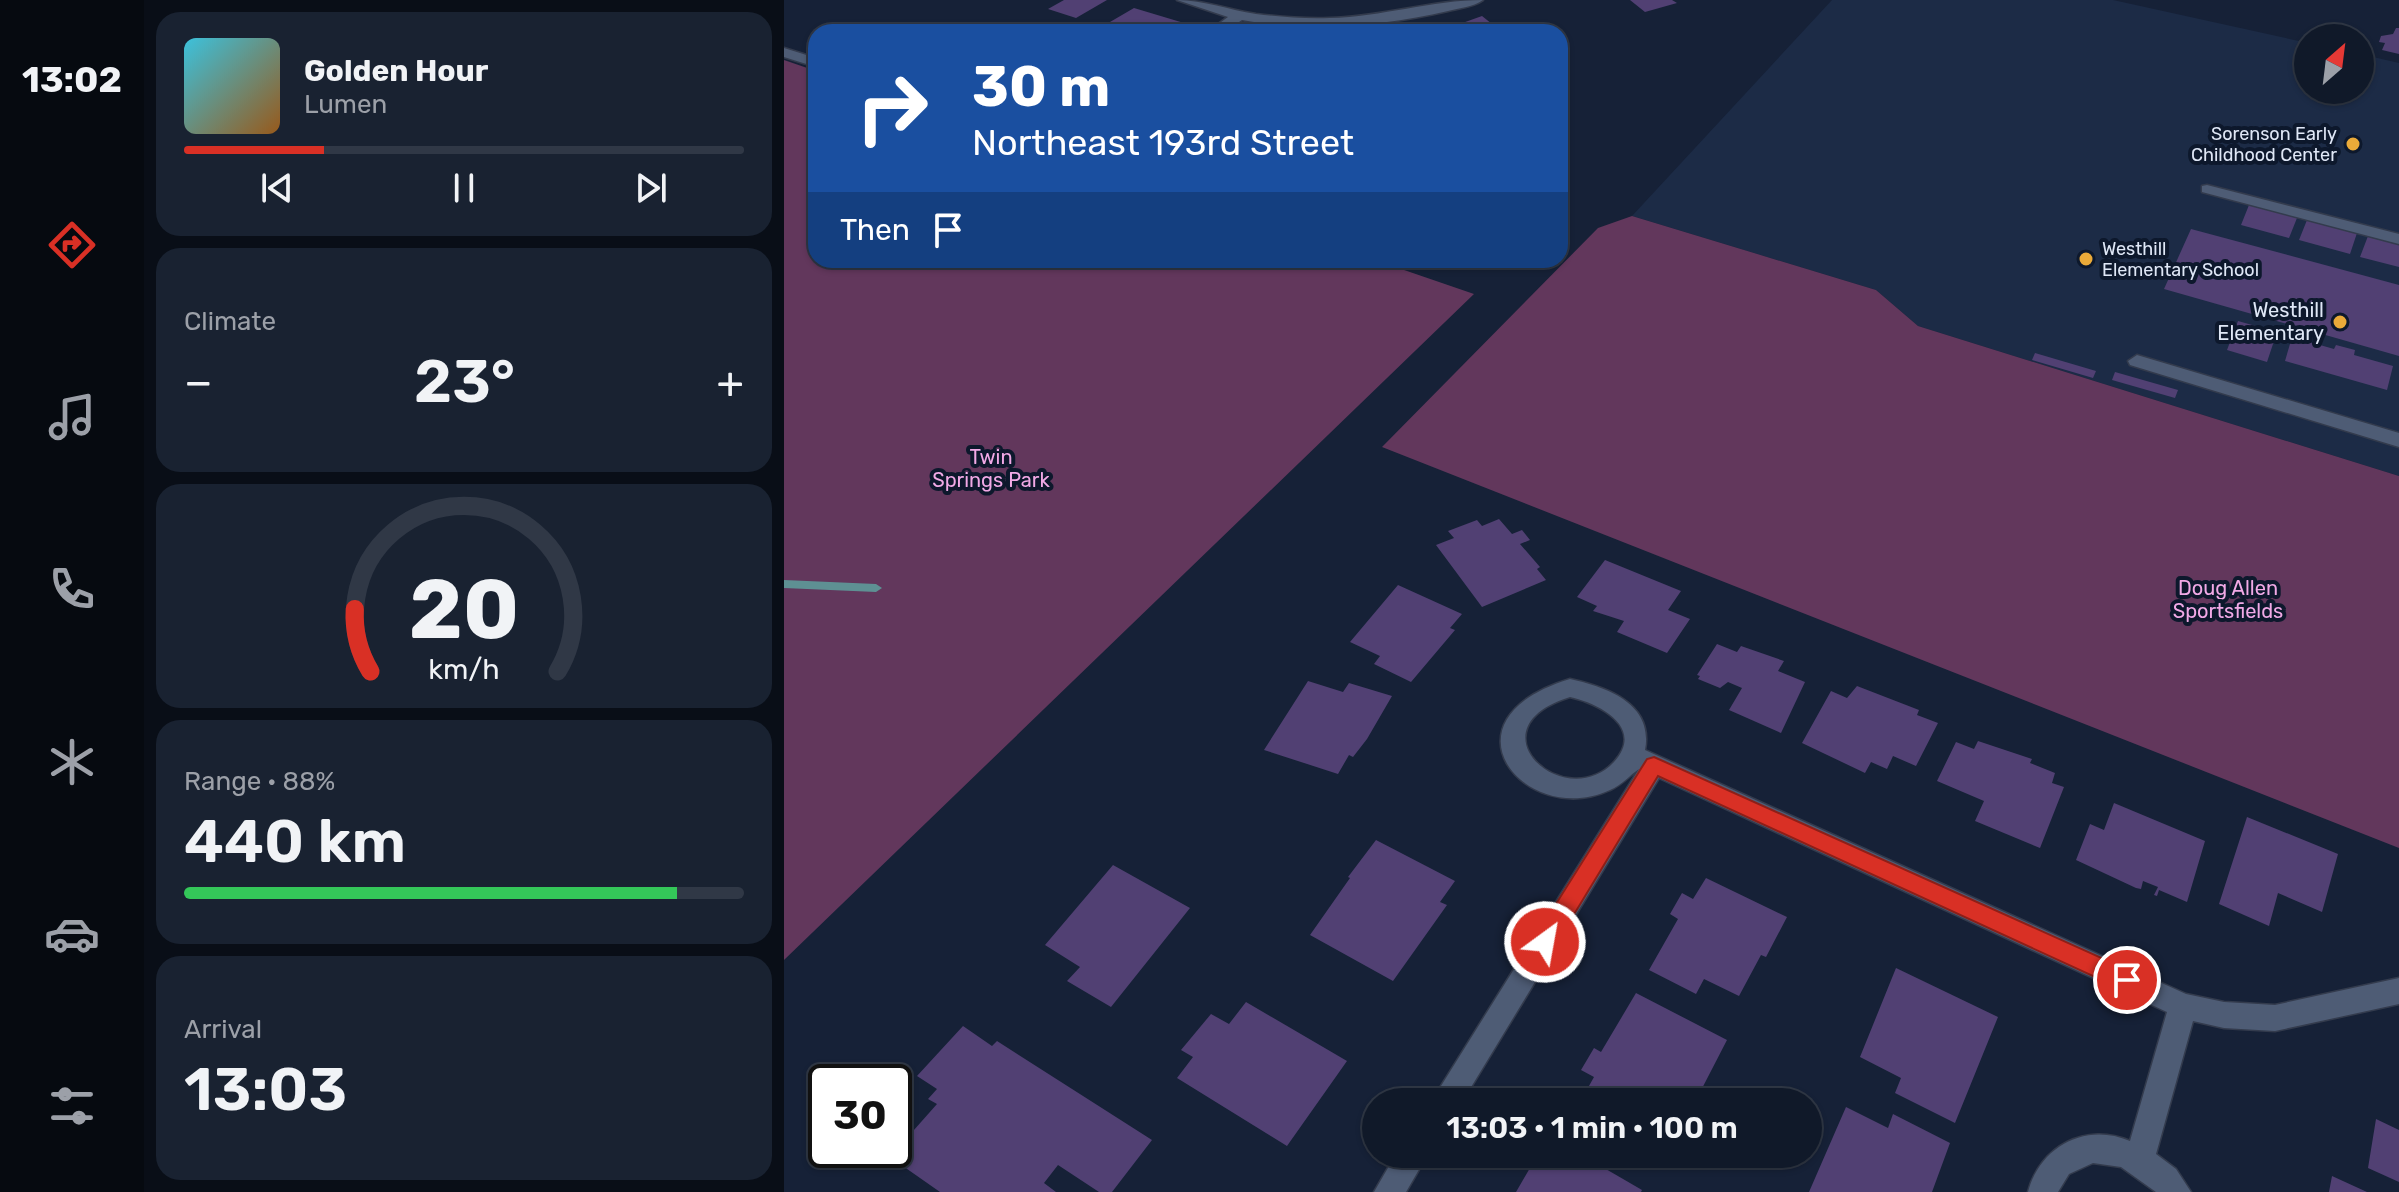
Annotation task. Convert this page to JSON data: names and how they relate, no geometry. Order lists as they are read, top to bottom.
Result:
{
  "parks": ["Twin Springs Park", "Doug Allen Sportsfields"],
  "places": ["Sorenson Early Childhood Center", "Westhill Elementary School", "Westhill Elementary"],
  "north": "top right",
  "page": {
    "tabs": "13:02",
    "turn": ["30 m", "Northeast 193rd Street"],
    "song": ["Golden Hour", "Lumen"],
    "then": "Then",
    "tile": [
      "Climate",
      ["Range · 88%", "440 km"],
      ["Arrival", "13:03"]
    ],
    "heat": ["−", "23°", "+"],
    "limit": "30",
    "trip": "13:03 · 1 min · 100 m",
    "gauge": ["20", "km/h"]
  }
}
